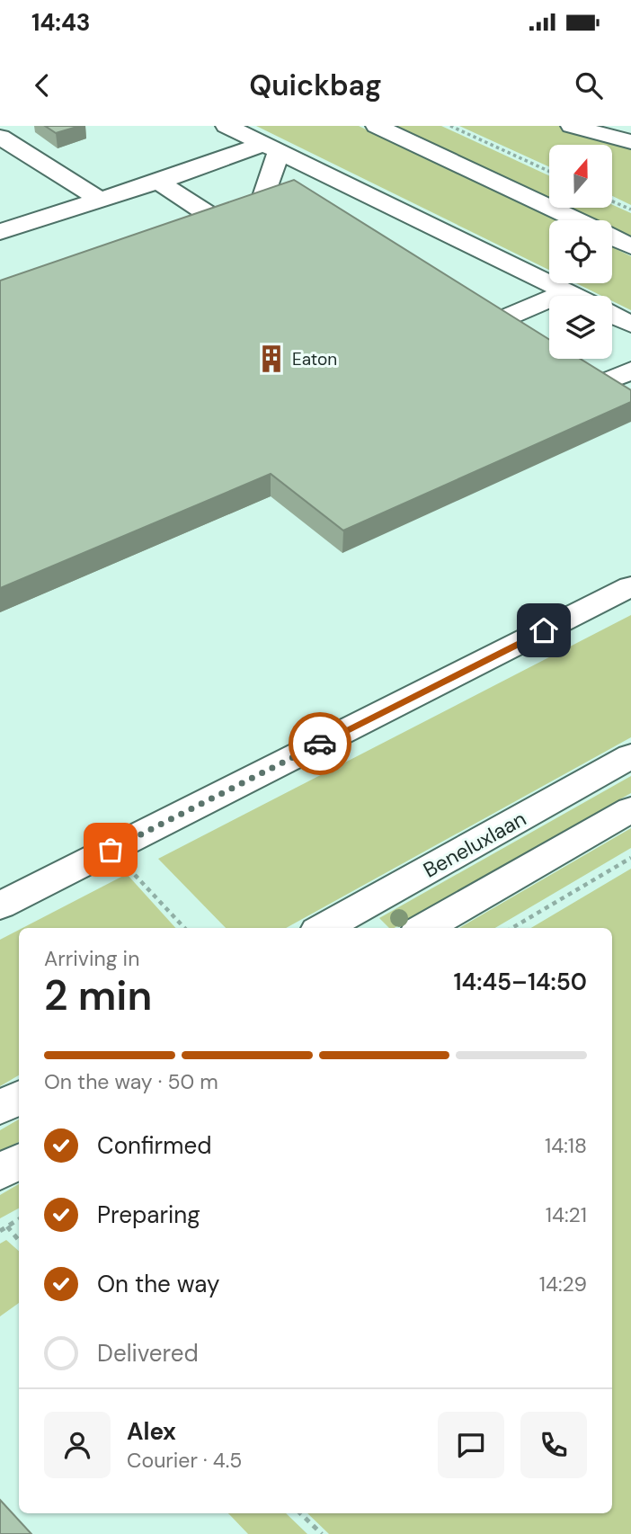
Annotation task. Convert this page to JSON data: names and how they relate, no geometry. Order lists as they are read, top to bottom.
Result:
{
  "streets": {
    "street": ["Beneluxlaan"]
  },
  "places": {
    "building": ["Eaton"]
  },
  "north": "top",
  "page": {
    "status": "14:43",
    "header": "Quickbag",
    "heading": ["2 min", "Arriving in", "14:45–14:50"],
    "panel": ["Alex", "Courier · 4.5"],
    "bar": "On the way · 50 m",
    "list": [
      ["Confirmed", "14:18"],
      ["Preparing", "14:21"],
      ["On the way", "14:29"],
      "Delivered"
    ]
  }
}
